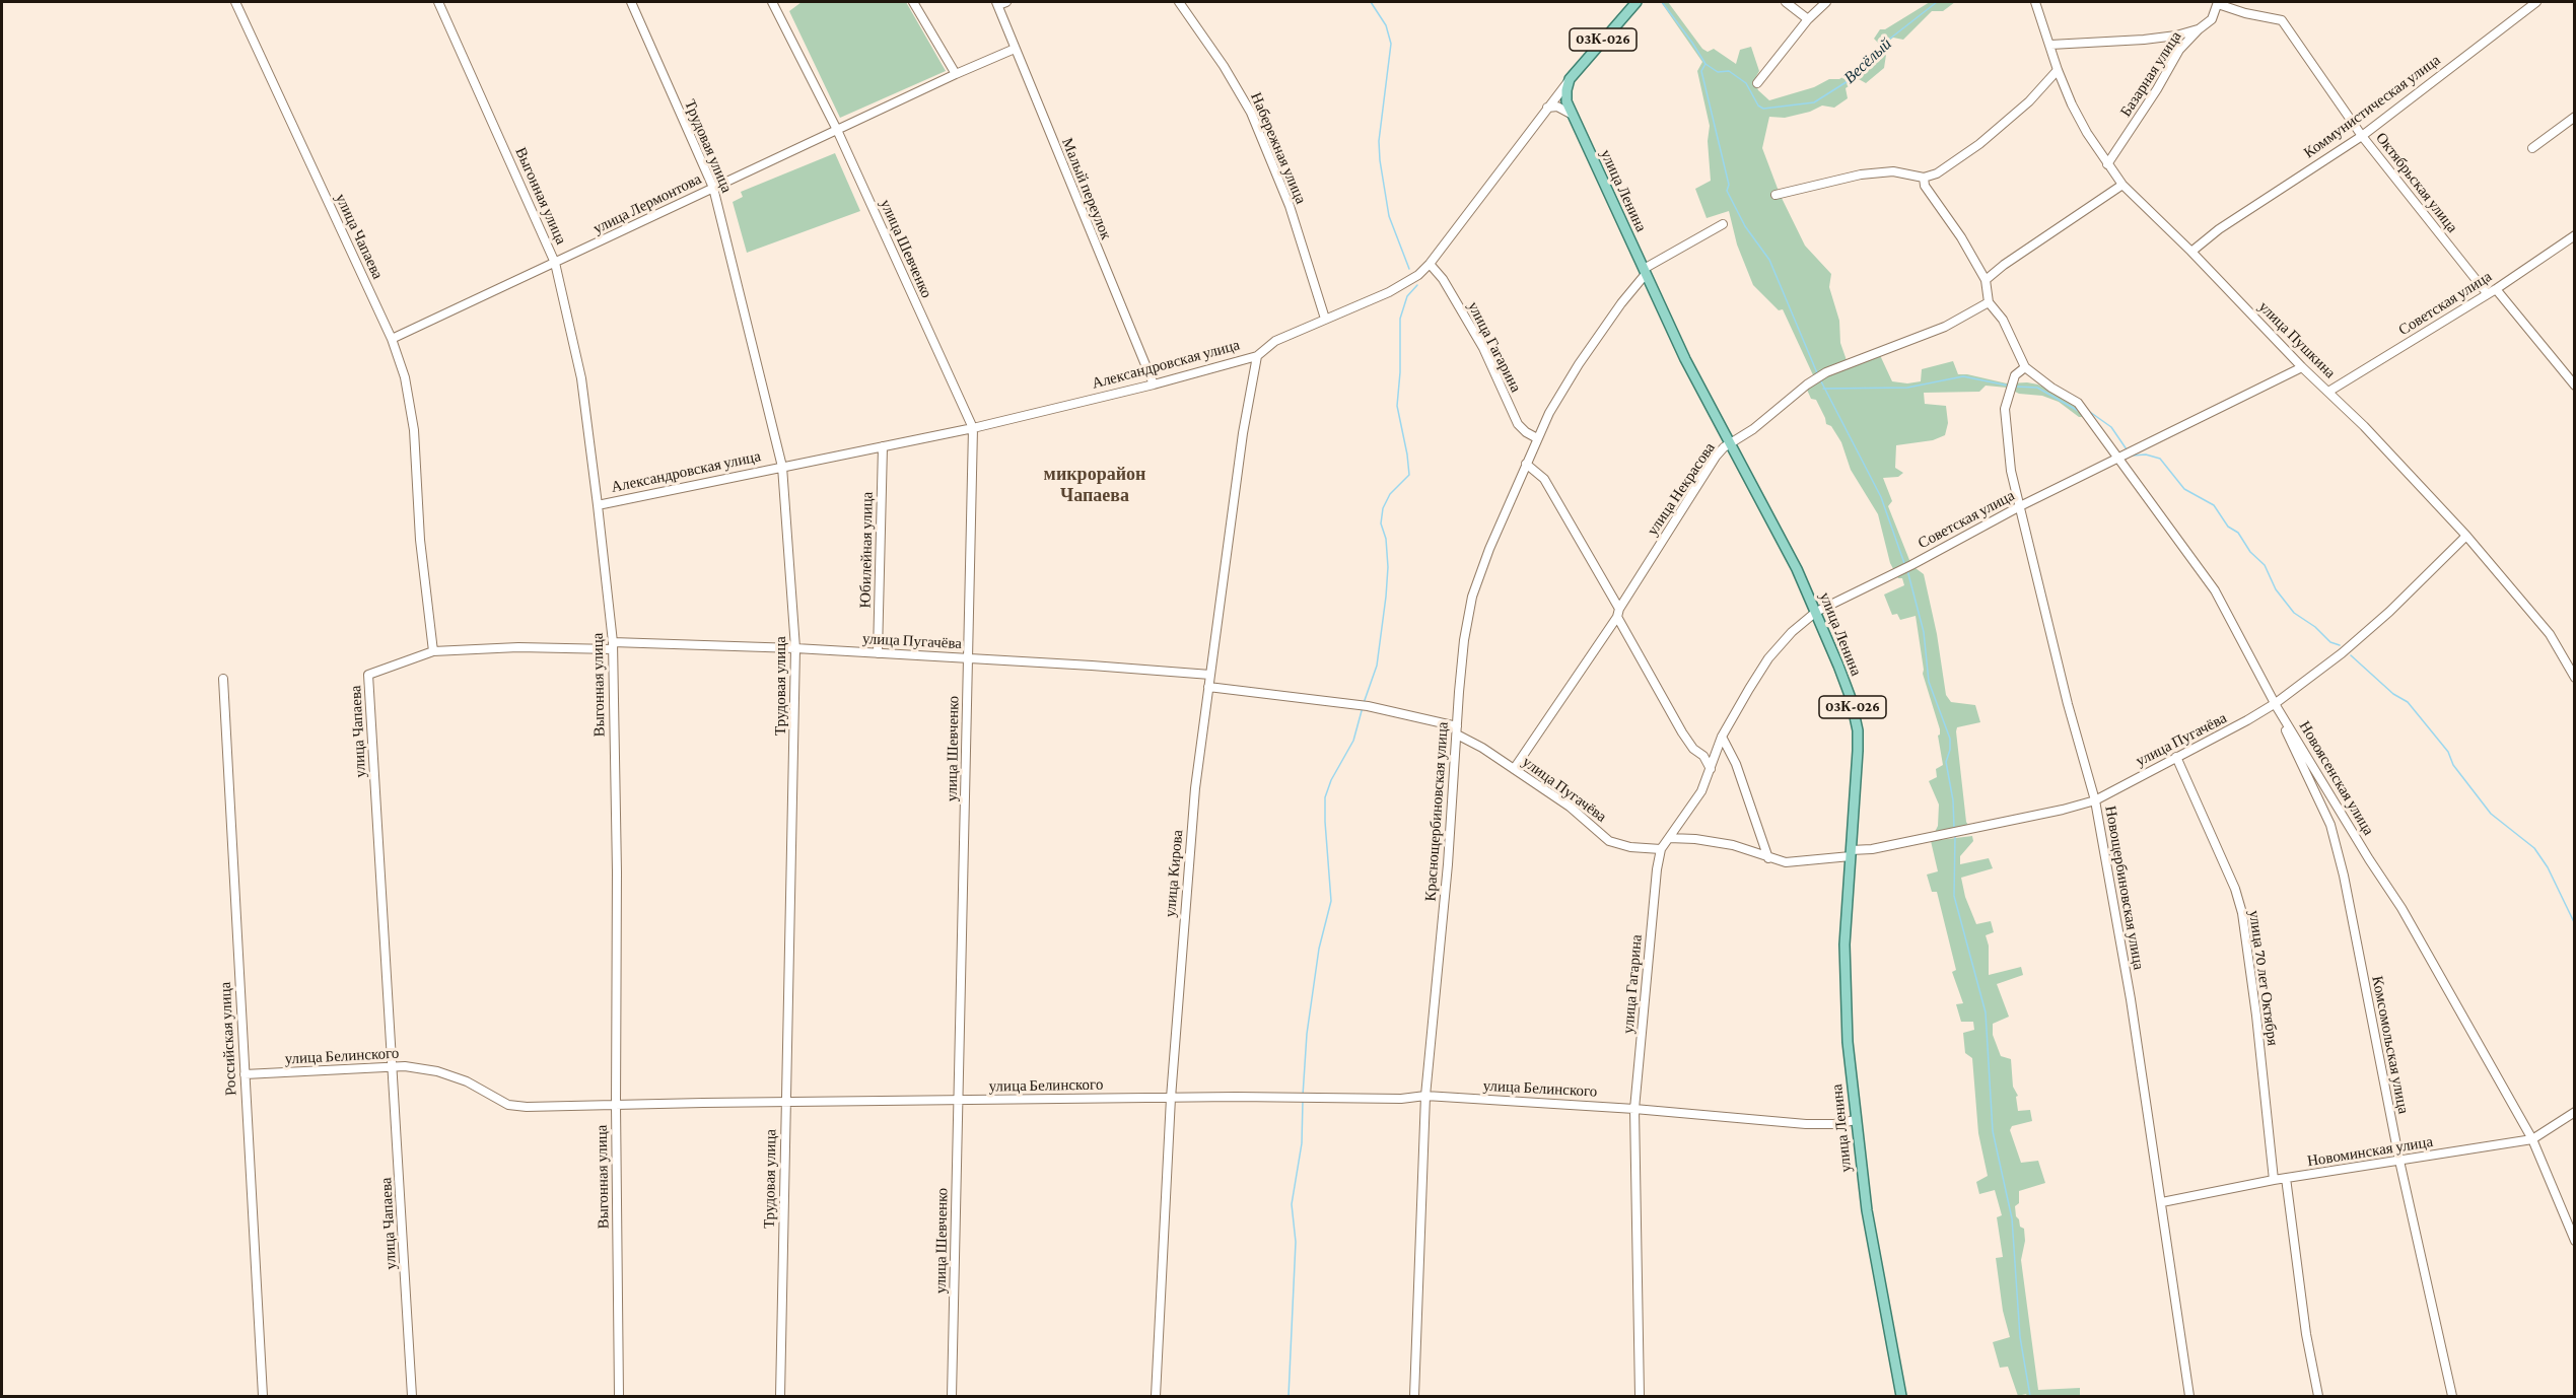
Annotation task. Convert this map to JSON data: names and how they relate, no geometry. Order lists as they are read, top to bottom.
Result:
{
  "streets": {
    "main road": ["03К-026", "улица Ленина", "Александровская улица"],
    "street": [
      "Базарная улица",
      "Коммунистическая улица",
      "Трудовая улица",
      "Набережная улица",
      "Октябрьская улица",
      "Малый переулок",
      "Выгонная улица",
      "улица Лермонтова",
      "улица Чапаева",
      "улица Шевченко",
      "Советская улица",
      "улица Пушкина",
      "улица Гагарина",
      "улица Некрасова",
      "Юбилейная улица",
      "улица Пугачёва",
      "Новоясенская улица",
      "Краснощербиновская улица",
      "улица Кирова",
      "Новощербиновская улица",
      "улица 70 лет Октября",
      "Российская улица",
      "Комсомольская улица",
      "улица Белинского",
      "Новоминская улица"
    ]
  },
  "crossings": [
    ["Базарная улица", "Октябрьская улица"],
    ["Базарная улица", "улица Пушкина"],
    ["Коммунистическая улица", "Октябрьская улица"],
    ["Коммунистическая улица", "улица Пушкина"],
    ["Трудовая улица", "улица Лермонтова"],
    ["Трудовая улица", "Александровская улица"],
    ["Трудовая улица", "улица Пугачёва"],
    ["Трудовая улица", "улица Белинского"],
    ["Набережная улица", "Александровская улица"],
    ["Октябрьская улица", "Советская улица"],
    ["Малый переулок", "улица Лермонтова"],
    ["Малый переулок", "Александровская улица"],
    ["улица Ленина", "Советская улица"],
    ["улица Ленина", "Александровская улица"],
    ["улица Ленина", "улица Некрасова"],
    ["улица Ленина", "улица Пугачёва"],
    ["улица Ленина", "Краснощербиновская улица"],
    ["улица Ленина", "улица Белинского"],
    ["Выгонная улица", "улица Лермонтова"],
    ["Выгонная улица", "Александровская улица"],
    ["Выгонная улица", "улица Пугачёва"],
    ["Выгонная улица", "улица Белинского"],
    ["улица Лермонтова", "улица Чапаева"],
    ["улица Лермонтова", "улица Шевченко"],
    ["улица Чапаева", "улица Пугачёва"],
    ["улица Чапаева", "улица Белинского"],
    ["улица Шевченко", "Александровская улица"],
    ["улица Шевченко", "улица Пугачёва"],
    ["улица Шевченко", "улица Белинского"],
    ["Советская улица", "улица Пушкина"],
    ["Советская улица", "улица Гагарина"],
    ["Советская улица", "Новоясенская улица"],
    ["Советская улица", "Новощербиновская улица"],
    ["улица Пушкина", "улица Пугачёва"],
    ["улица Гагарина", "Александровская улица"],
    ["улица Гагарина", "улица Пугачёва"],
    ["улица Гагарина", "Краснощербиновская улица"],
    ["улица Гагарина", "улица Белинского"],
    ["Александровская улица", "Юбилейная улица"],
    ["Александровская улица", "улица Кирова"],
    ["улица Некрасова", "улица Пугачёва"],
    ["Юбилейная улица", "улица Пугачёва"],
    ["улица Пугачёва", "Новоясенская улица"],
    ["улица Пугачёва", "Краснощербиновская улица"],
    ["улица Пугачёва", "улица Кирова"],
    ["улица Пугачёва", "Новощербиновская улица"],
    ["улица Пугачёва", "улица 70 лет Октября"],
    ["улица Пугачёва", "Комсомольская улица"],
    ["Новоясенская улица", "Новощербиновская улица"],
    ["Новоясенская улица", "Комсомольская улица"],
    ["Новоясенская улица", "Новоминская улица"],
    ["Краснощербиновская улица", "улица Белинского"],
    ["улица Кирова", "улица Белинского"],
    ["Новощербиновская улица", "Новоминская улица"],
    ["улица 70 лет Октября", "Новоминская улица"],
    ["Российская улица", "улица Белинского"],
    ["Комсомольская улица", "Новоминская улица"]
  ],
  "districts": ["микрорайон Чапаева"],
  "water": ["Весёлый"]
}
